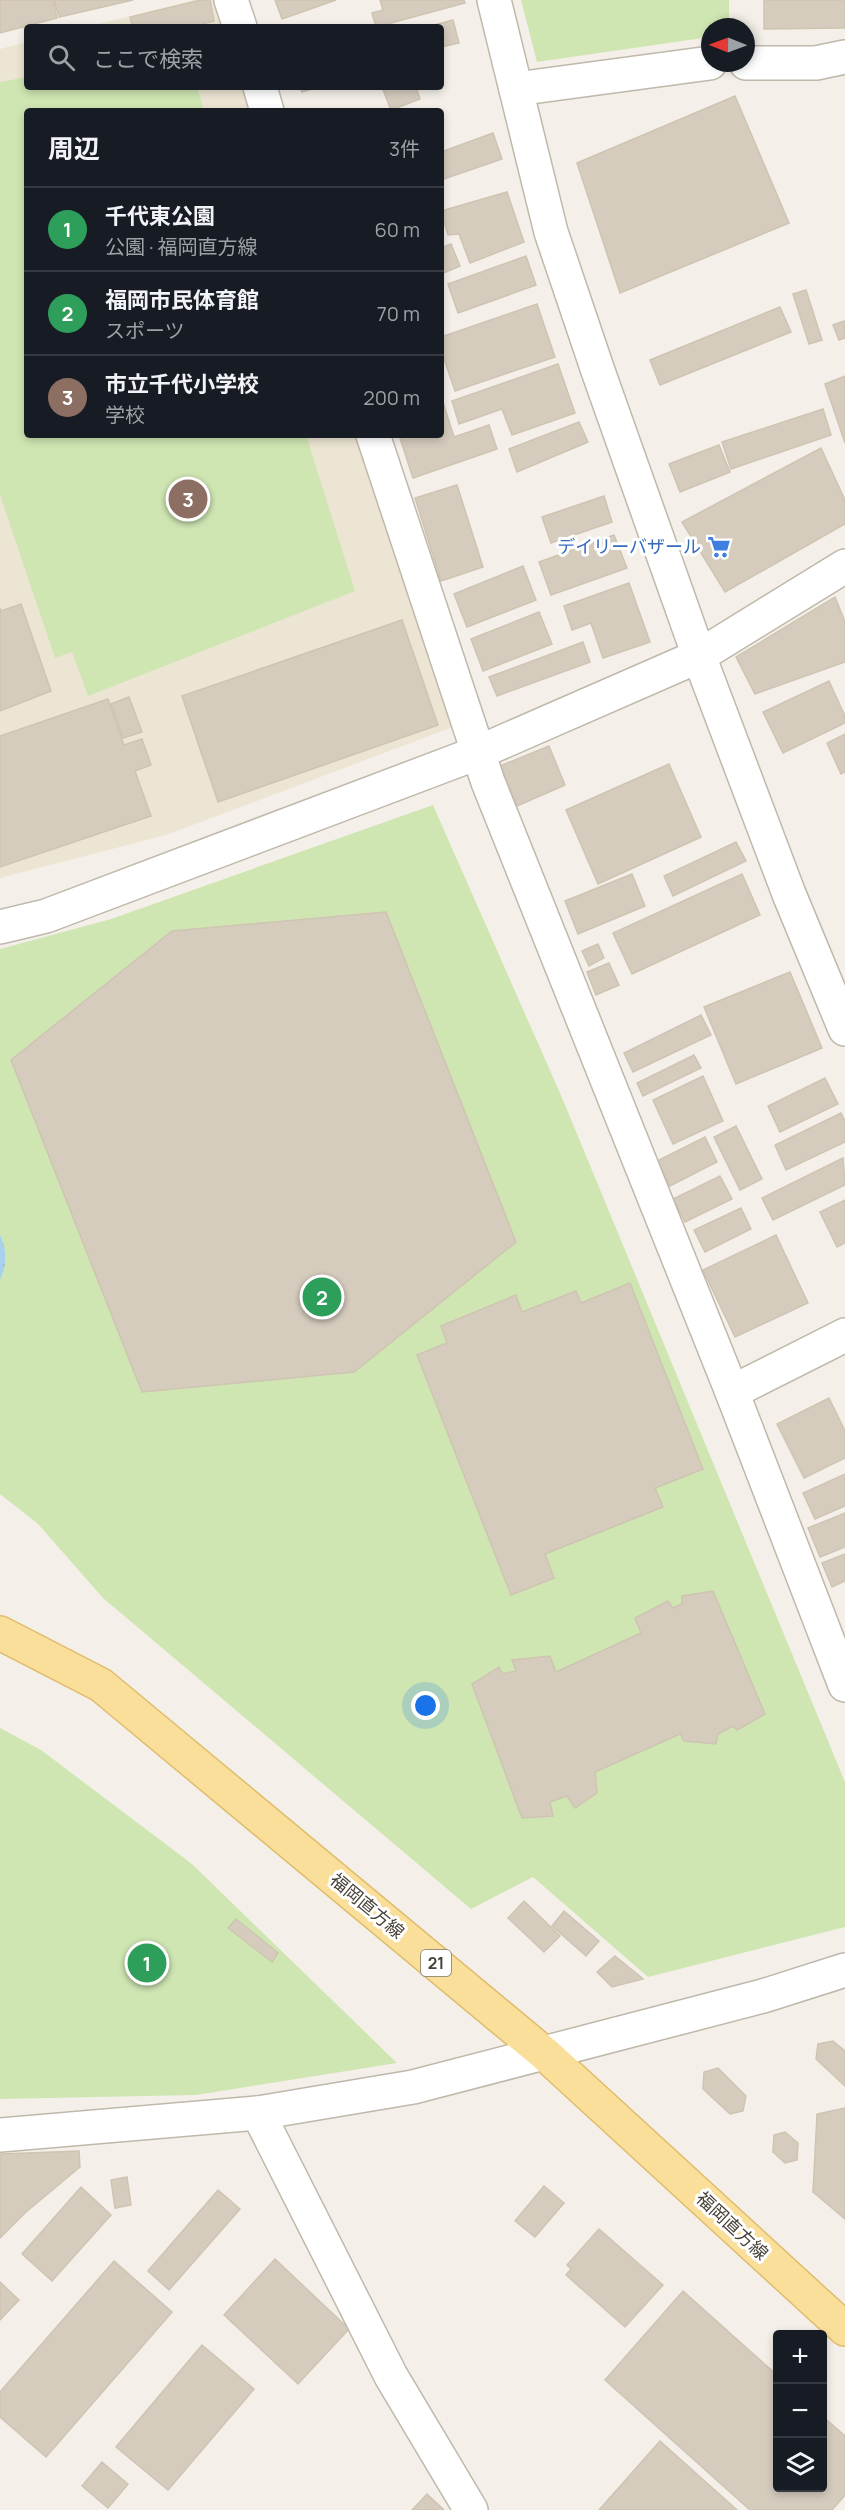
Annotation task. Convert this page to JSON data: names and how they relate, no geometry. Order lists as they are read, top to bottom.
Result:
{
  "streets": {
    "main road": ["福岡直方線", "21"]
  },
  "places": {
    "supermarket": ["デイリーバザール"]
  },
  "north": "left",
  "page": {
    "search": "ここで検索",
    "heading": ["周辺", "3件"],
    "list": [
      {
        "mark": "1",
        "name": "千代東公園",
        "note": "公園 · 福岡直方線",
        "value": "60 m"
      },
      {
        "mark": "2",
        "name": "福岡市民体育館",
        "note": "スポーツ",
        "value": "70 m"
      },
      {
        "mark": "3",
        "name": "市立千代小学校",
        "note": "学校",
        "value": "200 m"
      }
    ],
    "pins": ["3", "2", "1"],
    "map_buttons": ["+", "−"]
  }
}
